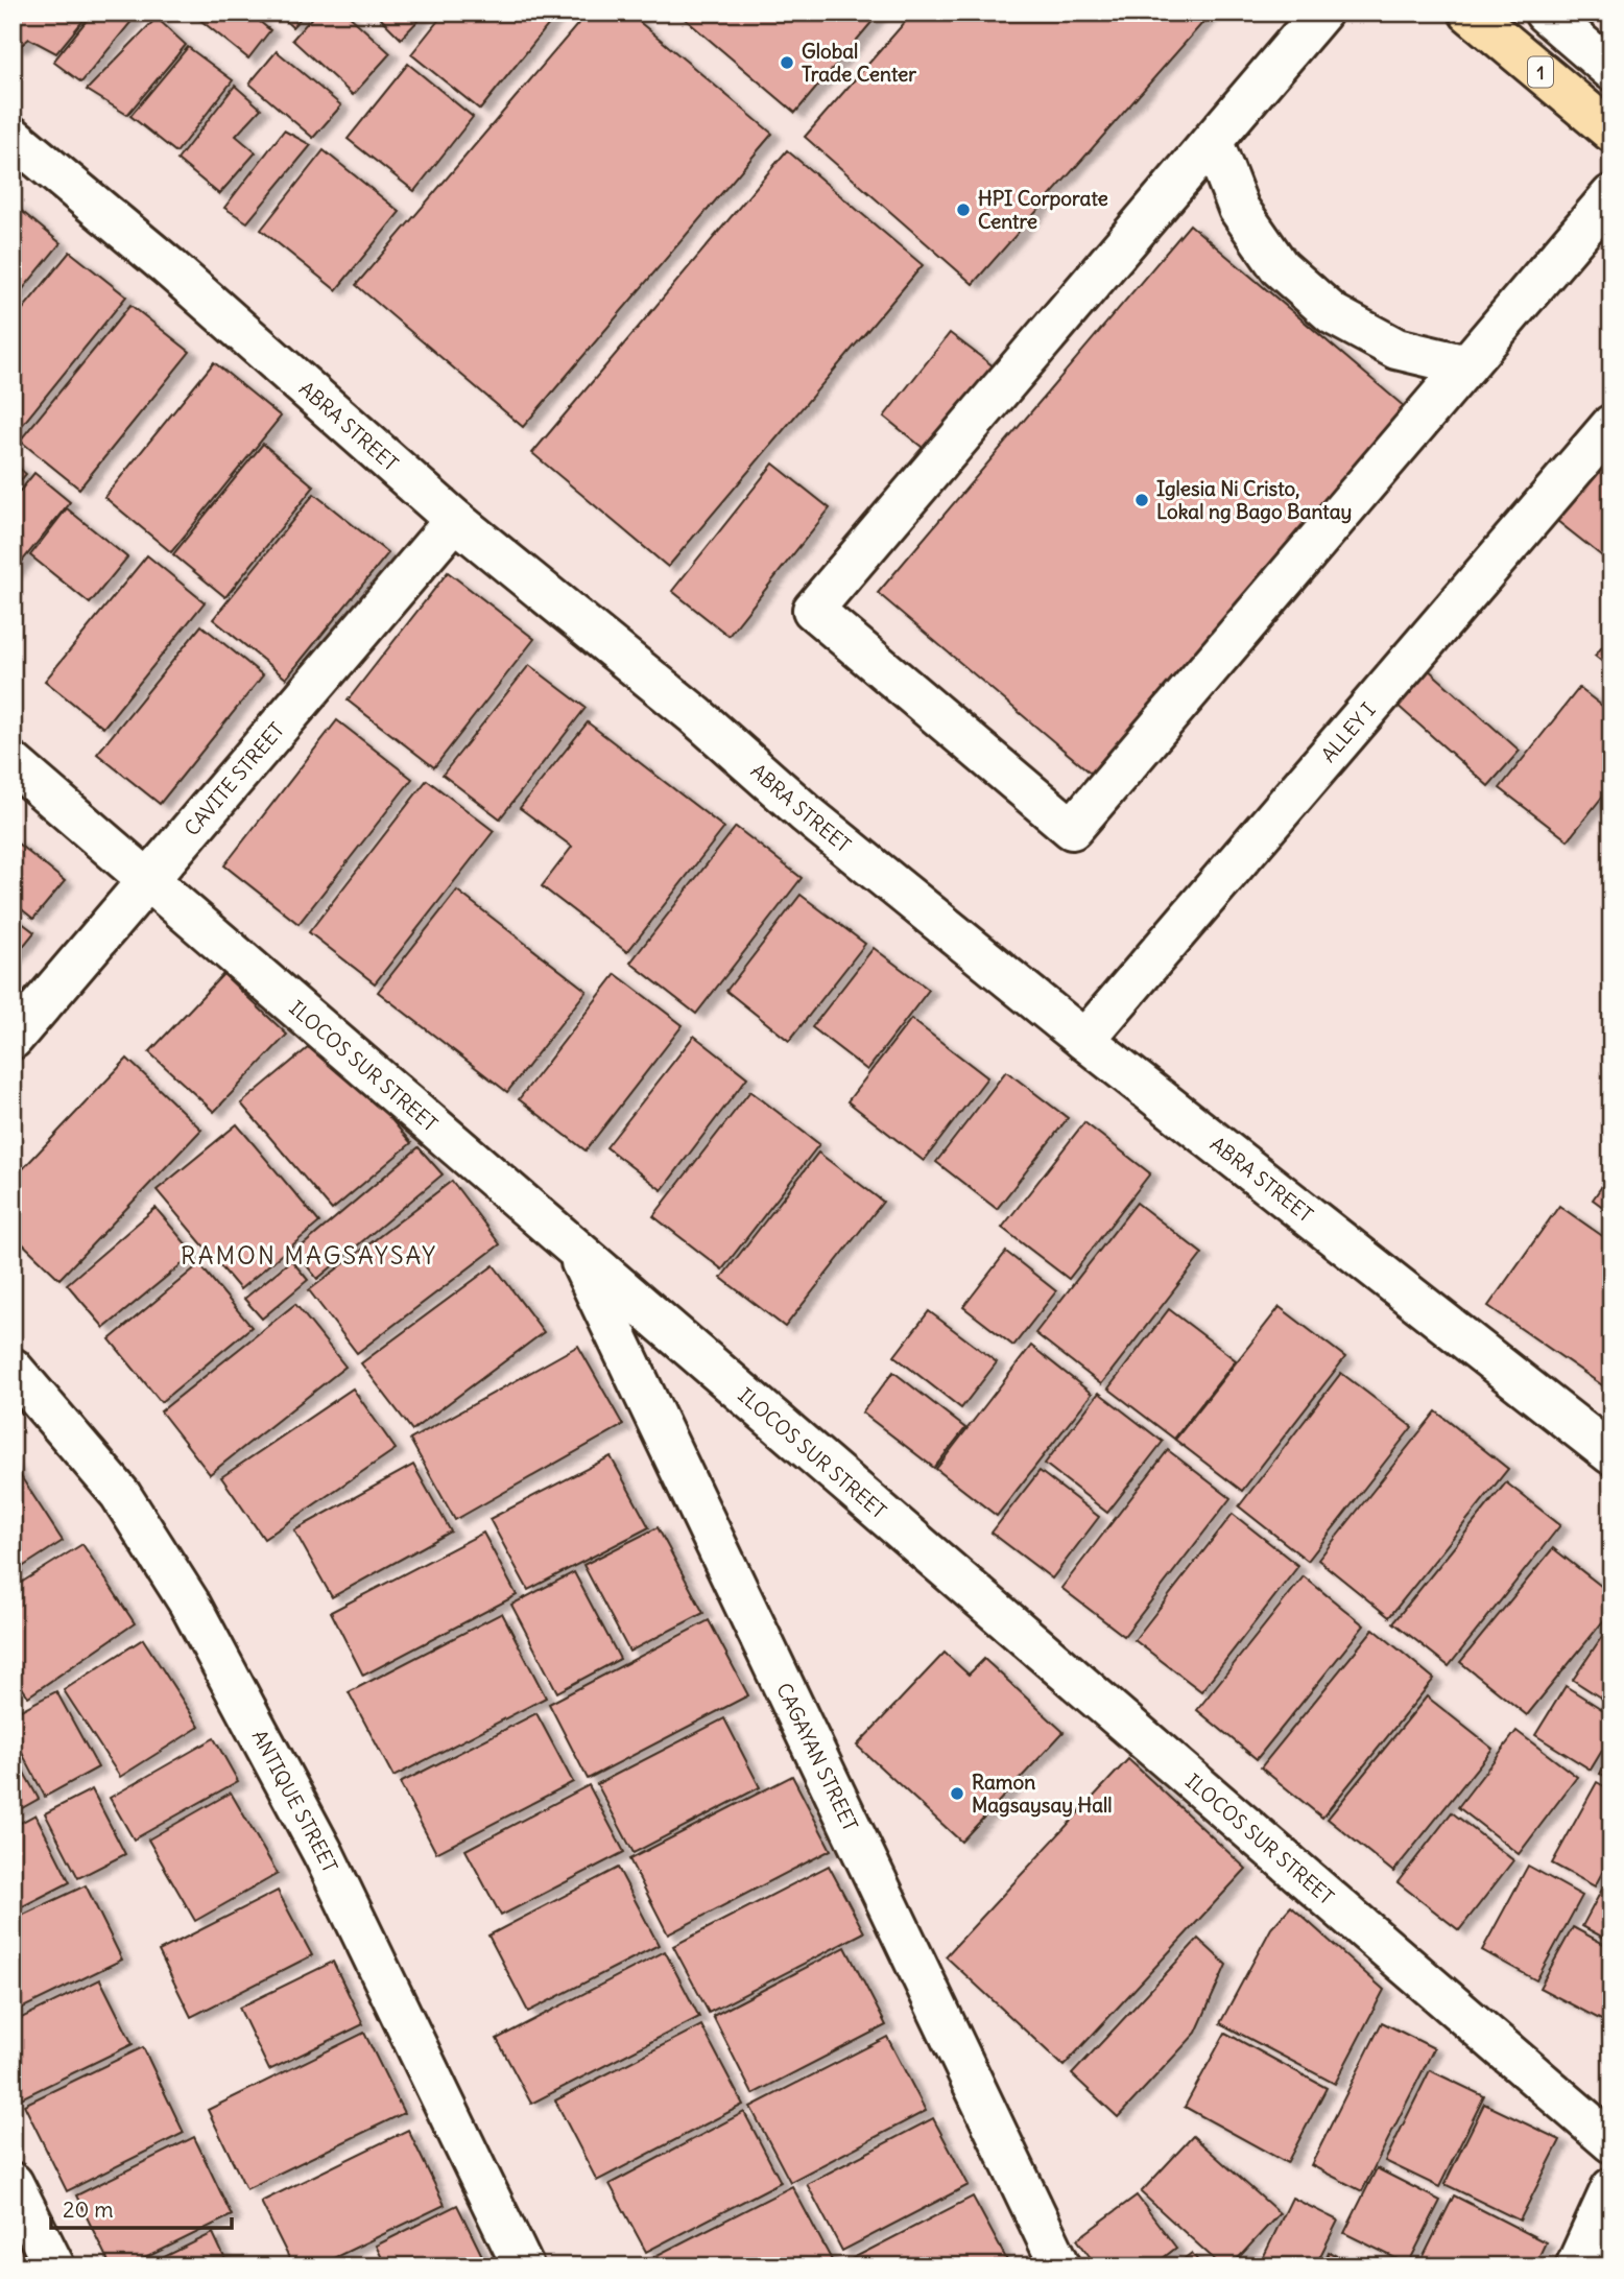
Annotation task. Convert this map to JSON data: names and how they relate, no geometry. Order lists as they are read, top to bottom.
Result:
{
  "streets": {
    "highway": ["1"],
    "street": [
      "ABRA STREET",
      "ALLEY I",
      "CAVITE STREET",
      "ILOCOS SUR STREET",
      "CAGAYAN STREET",
      "ANTIQUE STREET"
    ]
  },
  "crossings": [
    ["ABRA STREET", "ALLEY I"],
    ["ABRA STREET", "CAVITE STREET"],
    ["CAVITE STREET", "ILOCOS SUR STREET"],
    ["ILOCOS SUR STREET", "CAGAYAN STREET"]
  ],
  "districts": ["RAMON MAGSAYSAY"],
  "places": [
    "Global Trade Center",
    "HPI Corporate Centre",
    "Iglesia Ni Cristo, Lokal ng Bago Bantay",
    "Ramon Magsaysay Hall"
  ],
  "scale_bar": "20 m"
}
